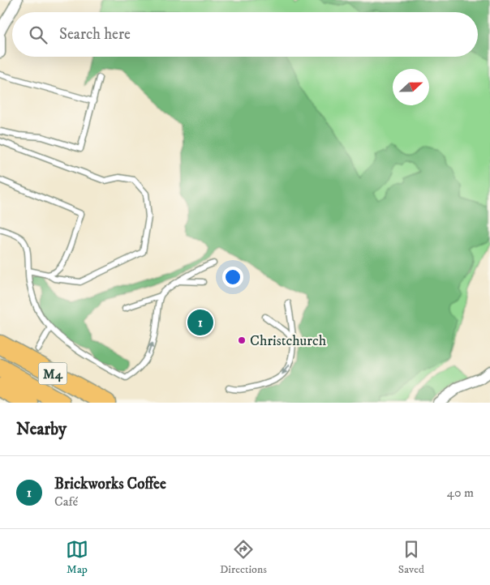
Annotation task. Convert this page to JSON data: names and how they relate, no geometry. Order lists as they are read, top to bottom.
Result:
{
  "streets": {
    "highway": ["M4"]
  },
  "places": ["Christchurch"],
  "north": "right",
  "page": {
    "search": "Search here",
    "pins": "1",
    "heading": "Nearby",
    "list": [
      {
        "mark": "1",
        "name": "Brickworks Coffee",
        "note": "Café",
        "value": "40 m"
      }
    ],
    "nav": ["Map", "Directions", "Saved"]
  }
}
